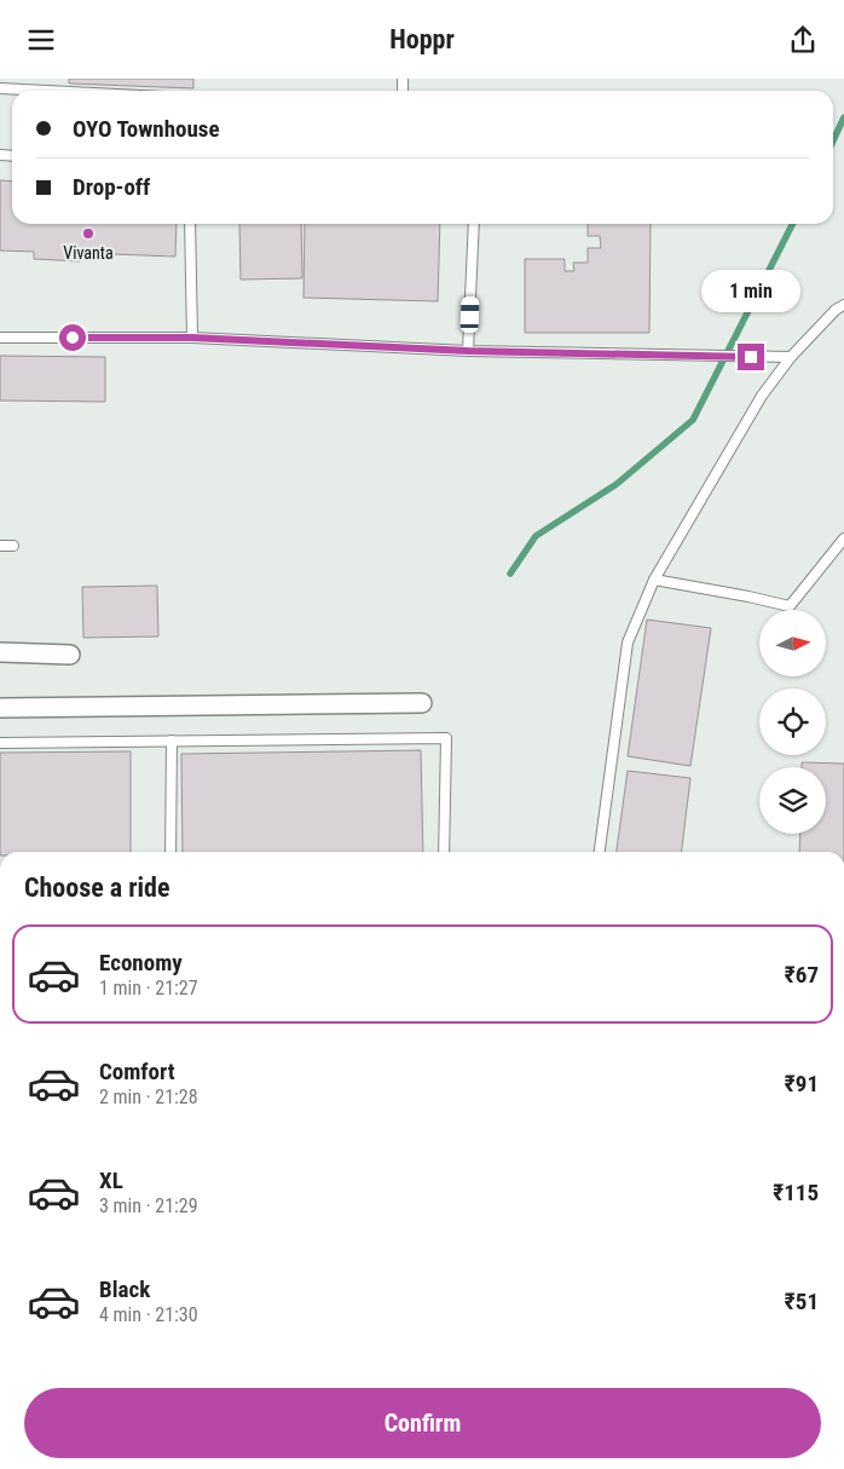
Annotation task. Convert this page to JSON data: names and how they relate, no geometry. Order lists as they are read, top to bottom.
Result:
{
  "places": ["Vivanta"],
  "north": "right",
  "page": {
    "header": "Hoppr",
    "banner": ["OYO Townhouse", "Drop-off"],
    "bubble": "1 min",
    "heading": "Choose a ride",
    "list": [
      {
        "name": "Economy",
        "note": "1 min · 21:27",
        "value": "₹67"
      },
      {
        "name": "Comfort",
        "note": "2 min · 21:28",
        "value": "₹91"
      },
      {
        "name": "XL",
        "note": "3 min · 21:29",
        "value": "₹115"
      },
      {
        "name": "Black",
        "note": "4 min · 21:30",
        "value": "₹51"
      }
    ],
    "buttons": "Confirm"
  }
}
